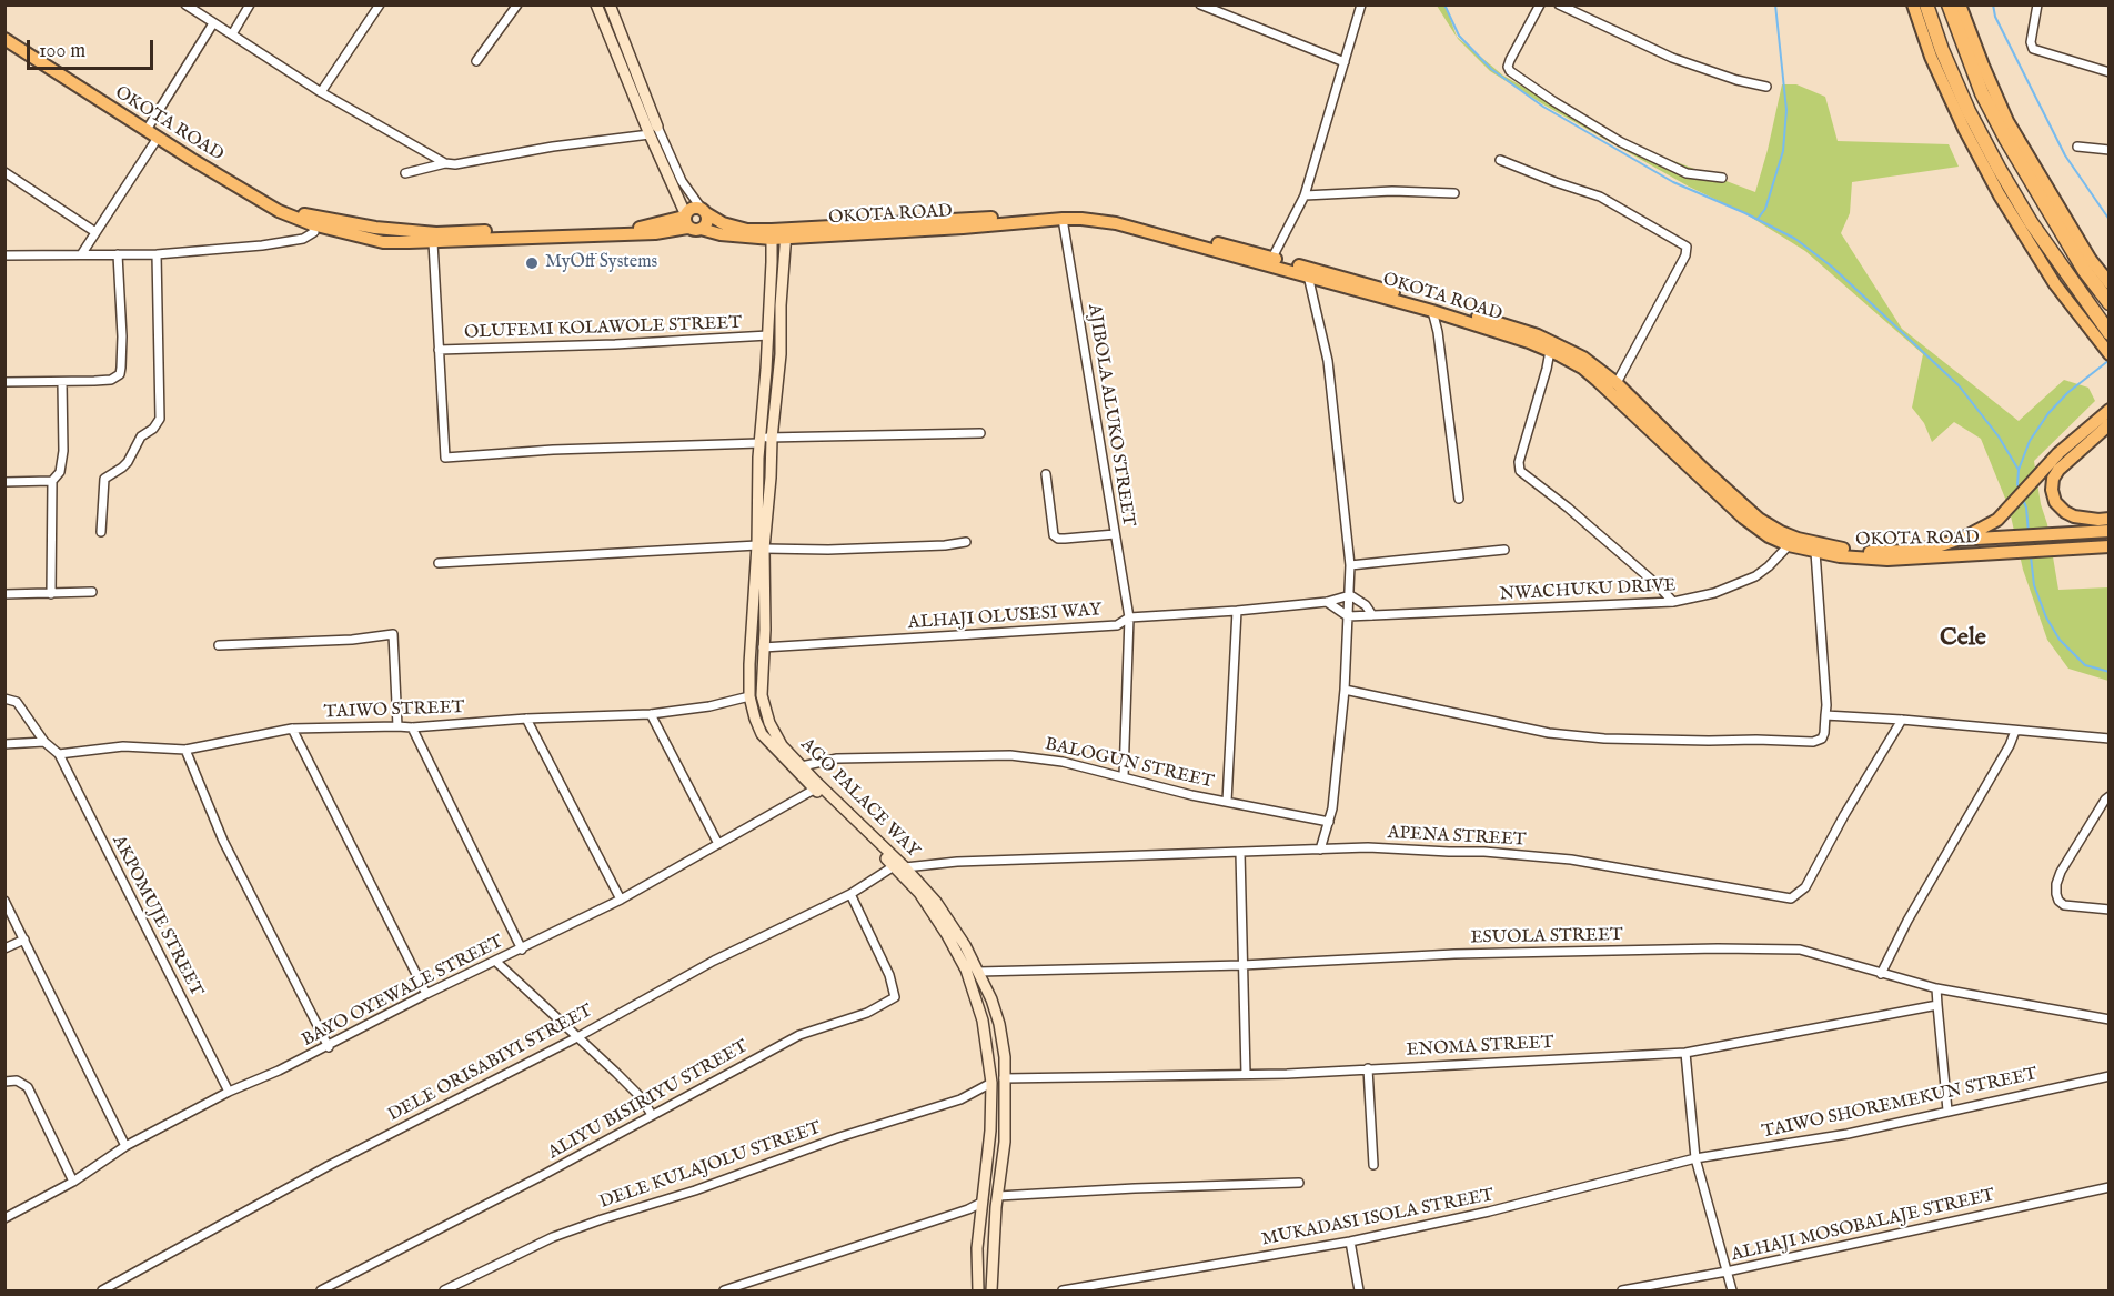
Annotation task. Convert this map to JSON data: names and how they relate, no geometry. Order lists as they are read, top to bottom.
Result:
{
  "streets": {
    "main road": ["OKOTA ROAD", "AGO PALACE WAY"],
    "street": [
      "OLUFEMI KOLAWOLE STREET",
      "AJIBOLA ALUKO STREET",
      "NWACHUKU DRIVE",
      "ALHAJI OLUSESI WAY",
      "TAIWO STREET",
      "BALOGUN STREET",
      "APENA STREET",
      "AKPOMUJE STREET",
      "ESUOLA STREET",
      "BAYO OYEWALE STREET",
      "ENOMA STREET",
      "DELE ORISABIYI STREET",
      "ALIYU BISIRIYU STREET",
      "TAIWO SHOREMEKUN STREET",
      "DELE KULAJOLU STREET",
      "MUKADASI ISOLA STREET",
      "ALHAJI MOSOBALAJE STREET"
    ]
  },
  "crossings": [
    ["OKOTA ROAD", "AJIBOLA ALUKO STREET"],
    ["OKOTA ROAD", "NWACHUKU DRIVE"],
    ["OKOTA ROAD", "AGO PALACE WAY"],
    ["OLUFEMI KOLAWOLE STREET", "AGO PALACE WAY"],
    ["AJIBOLA ALUKO STREET", "ALHAJI OLUSESI WAY"],
    ["AJIBOLA ALUKO STREET", "BALOGUN STREET"],
    ["ALHAJI OLUSESI WAY", "AGO PALACE WAY"],
    ["TAIWO STREET", "AGO PALACE WAY"],
    ["TAIWO STREET", "AKPOMUJE STREET"],
    ["BALOGUN STREET", "AGO PALACE WAY"],
    ["AGO PALACE WAY", "APENA STREET"],
    ["AGO PALACE WAY", "ESUOLA STREET"],
    ["AGO PALACE WAY", "BAYO OYEWALE STREET"],
    ["AGO PALACE WAY", "ENOMA STREET"],
    ["AGO PALACE WAY", "DELE ORISABIYI STREET"],
    ["AGO PALACE WAY", "DELE KULAJOLU STREET"],
    ["APENA STREET", "DELE ORISABIYI STREET"],
    ["AKPOMUJE STREET", "BAYO OYEWALE STREET"],
    ["DELE ORISABIYI STREET", "ALIYU BISIRIYU STREET"],
    ["TAIWO SHOREMEKUN STREET", "MUKADASI ISOLA STREET"]
  ],
  "districts": ["Cele"],
  "places": ["MyOff Systems"],
  "scale_bar": "100 m"
}
